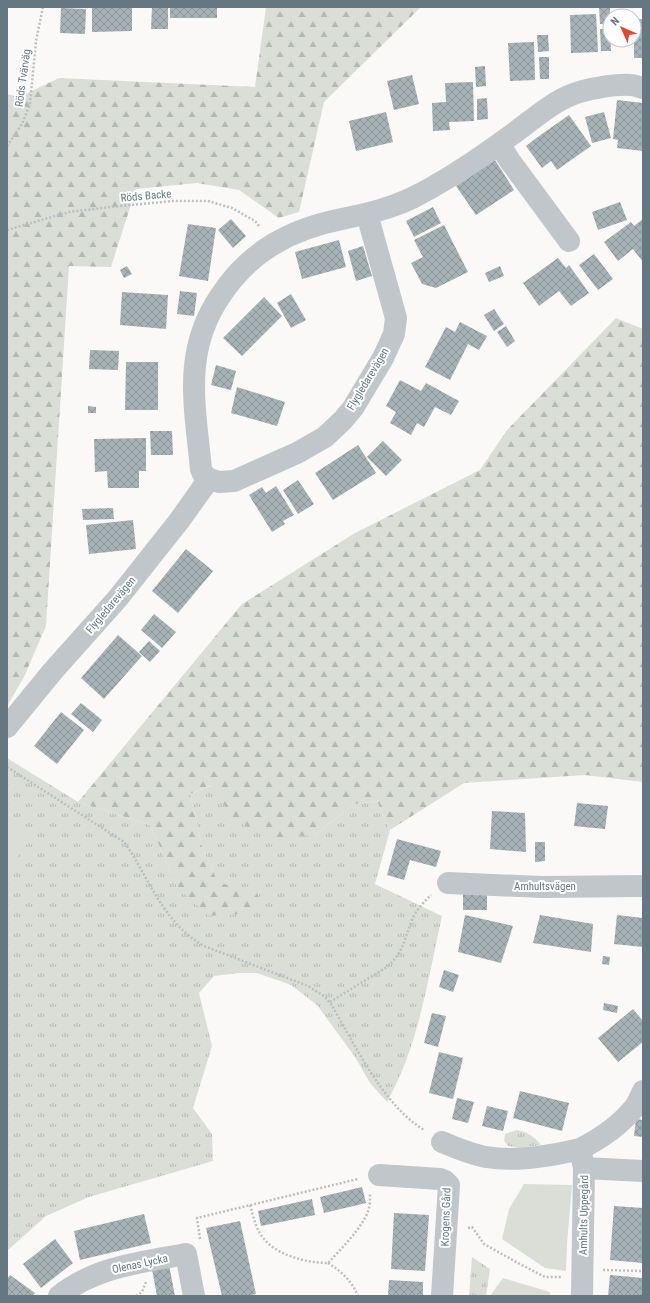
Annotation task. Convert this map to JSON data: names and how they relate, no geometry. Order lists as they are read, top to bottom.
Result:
{
  "streets": {
    "street": [
      "Flygledarevägen",
      "Amhultsvägen",
      "Amhults Uppegård",
      "Krogens Gård",
      "Olenas Lycka"
    ],
    "path": ["Röds Tvärväg", "Röds Backe"]
  },
  "north": "top left"
}
